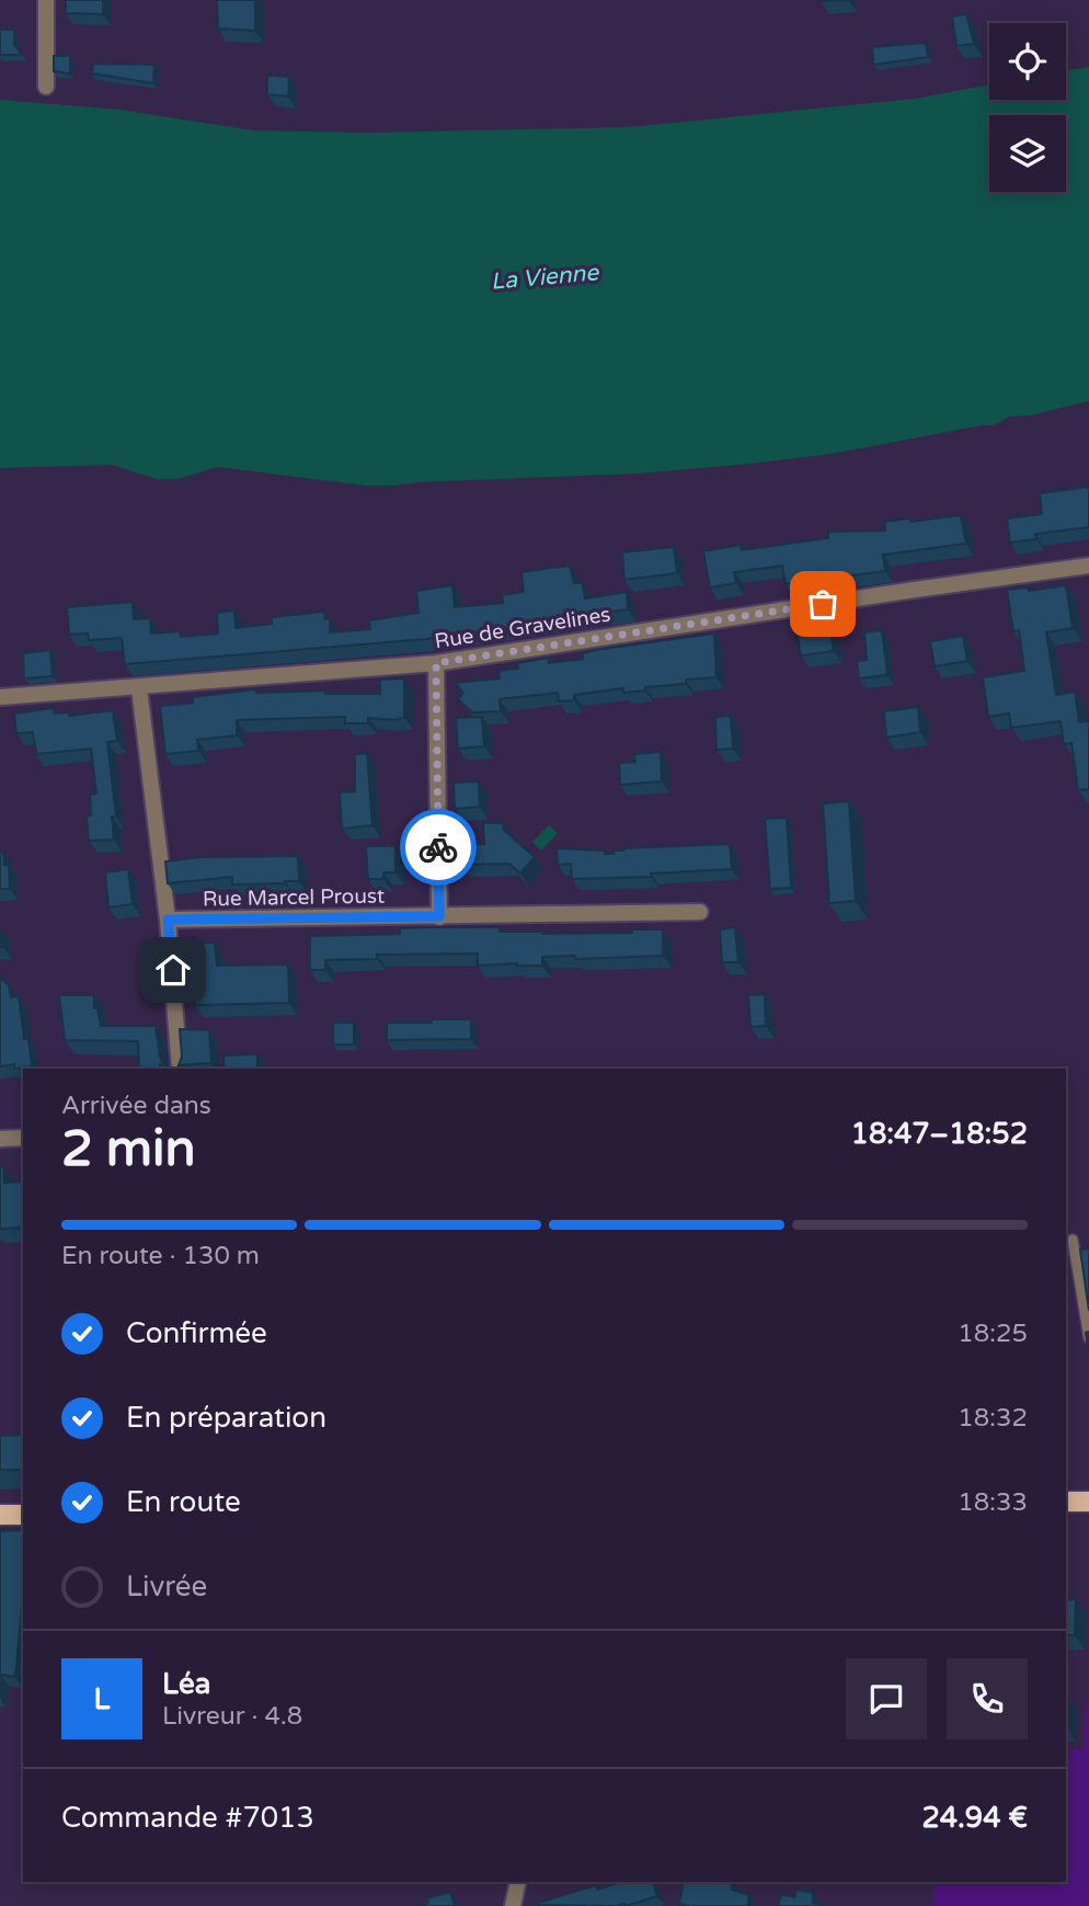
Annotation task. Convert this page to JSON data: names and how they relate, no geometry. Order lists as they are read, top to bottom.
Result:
{
  "streets": {
    "street": ["Rue de Gravelines", "Rue Marcel Proust"]
  },
  "water": ["La Vienne"],
  "page": {
    "heading": ["2 min", "Arrivée dans", "18:47–18:52"],
    "panel": [
      "Léa",
      "Livreur · 4.8",
      "Commande #7013",
      "24.94 €"
    ],
    "bar": "En route · 130 m",
    "list": [
      ["Confirmée", "18:25"],
      ["En préparation", "18:32"],
      ["En route", "18:33"],
      "Livrée"
    ],
    "round": "L"
  }
}
